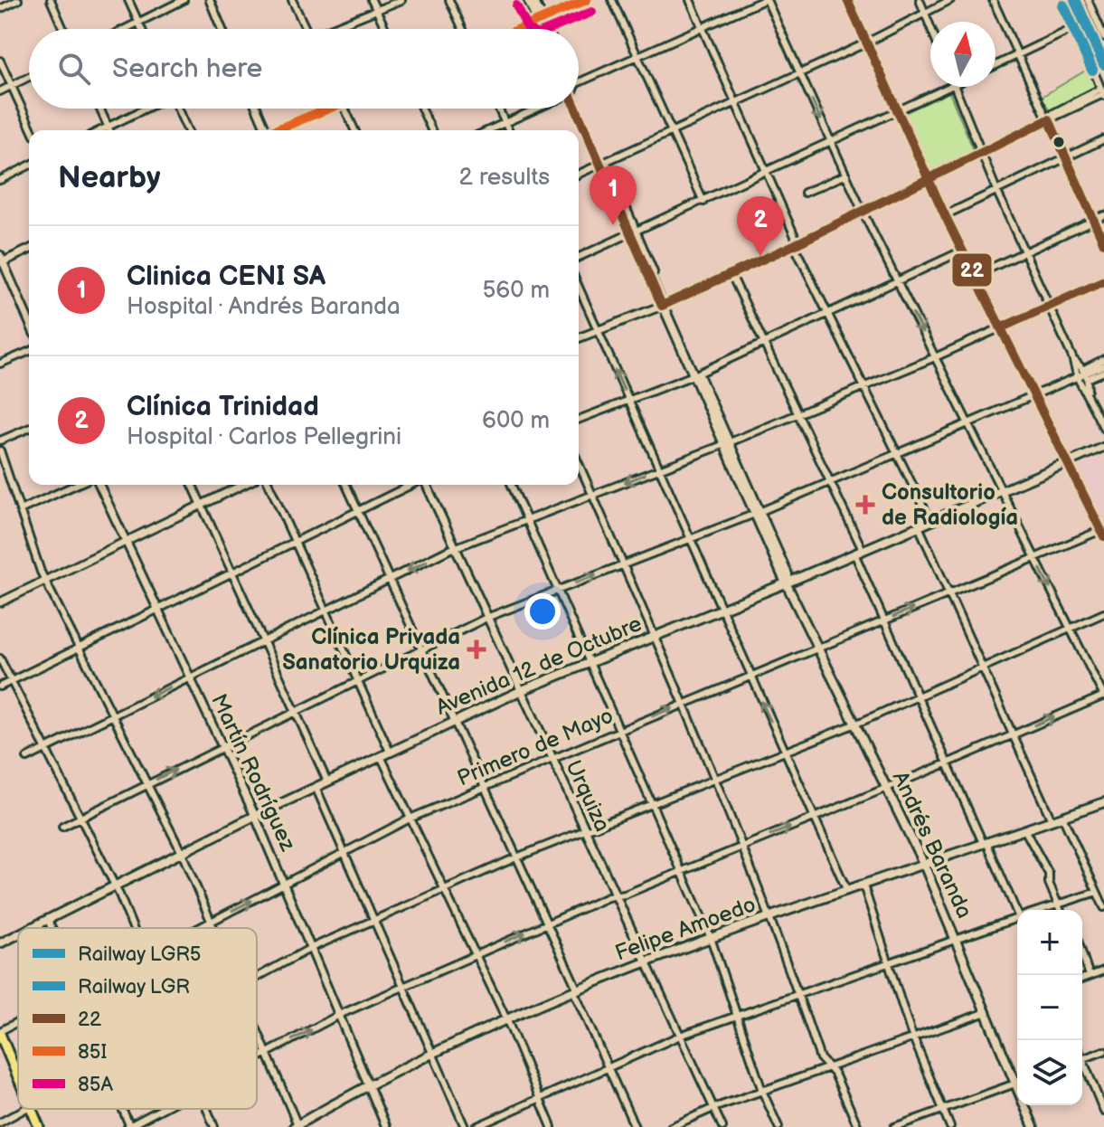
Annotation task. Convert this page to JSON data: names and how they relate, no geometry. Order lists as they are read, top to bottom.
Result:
{
  "streets": {
    "main road": ["Avenida 12 de Octubre", "Andrés Baranda", "Felipe Amoedo"],
    "street": ["Primero de Mayo", "Martín Rodríguez", "Urquiza"]
  },
  "crossings": [
    ["Avenida 12 de Octubre", "Martín Rodríguez"],
    ["Avenida 12 de Octubre", "Urquiza"],
    ["Avenida 12 de Octubre", "Andrés Baranda"],
    ["Primero de Mayo", "Martín Rodríguez"],
    ["Primero de Mayo", "Urquiza"],
    ["Primero de Mayo", "Andrés Baranda"],
    ["Martín Rodríguez", "Felipe Amoedo"],
    ["Urquiza", "Felipe Amoedo"],
    ["Andrés Baranda", "Felipe Amoedo"]
  ],
  "places": {
    "health": ["Consultorio de Radiología", "Clínica Privada Sanatorio Urquiza"]
  },
  "lines": [
    "rail line LGR5",
    "transit line 22",
    "transit line 85I",
    "rail line LGR",
    "transit line 85A"
  ],
  "legend": [
    "Railway LGR5",
    "Railway LGR",
    "22",
    "85I",
    "85A"
  ],
  "north": "top",
  "page": {
    "search": "Search here",
    "heading": ["Nearby", "2 results"],
    "pins": ["1", "2"],
    "list": [
      {
        "mark": "1",
        "name": "Clinica CENI SA",
        "note": "Hospital · Andrés Baranda",
        "value": "560 m"
      },
      {
        "mark": "2",
        "name": "Clínica Trinidad",
        "note": "Hospital · Carlos Pellegrini",
        "value": "600 m"
      }
    ],
    "map_buttons": ["+", "−"]
  }
}
